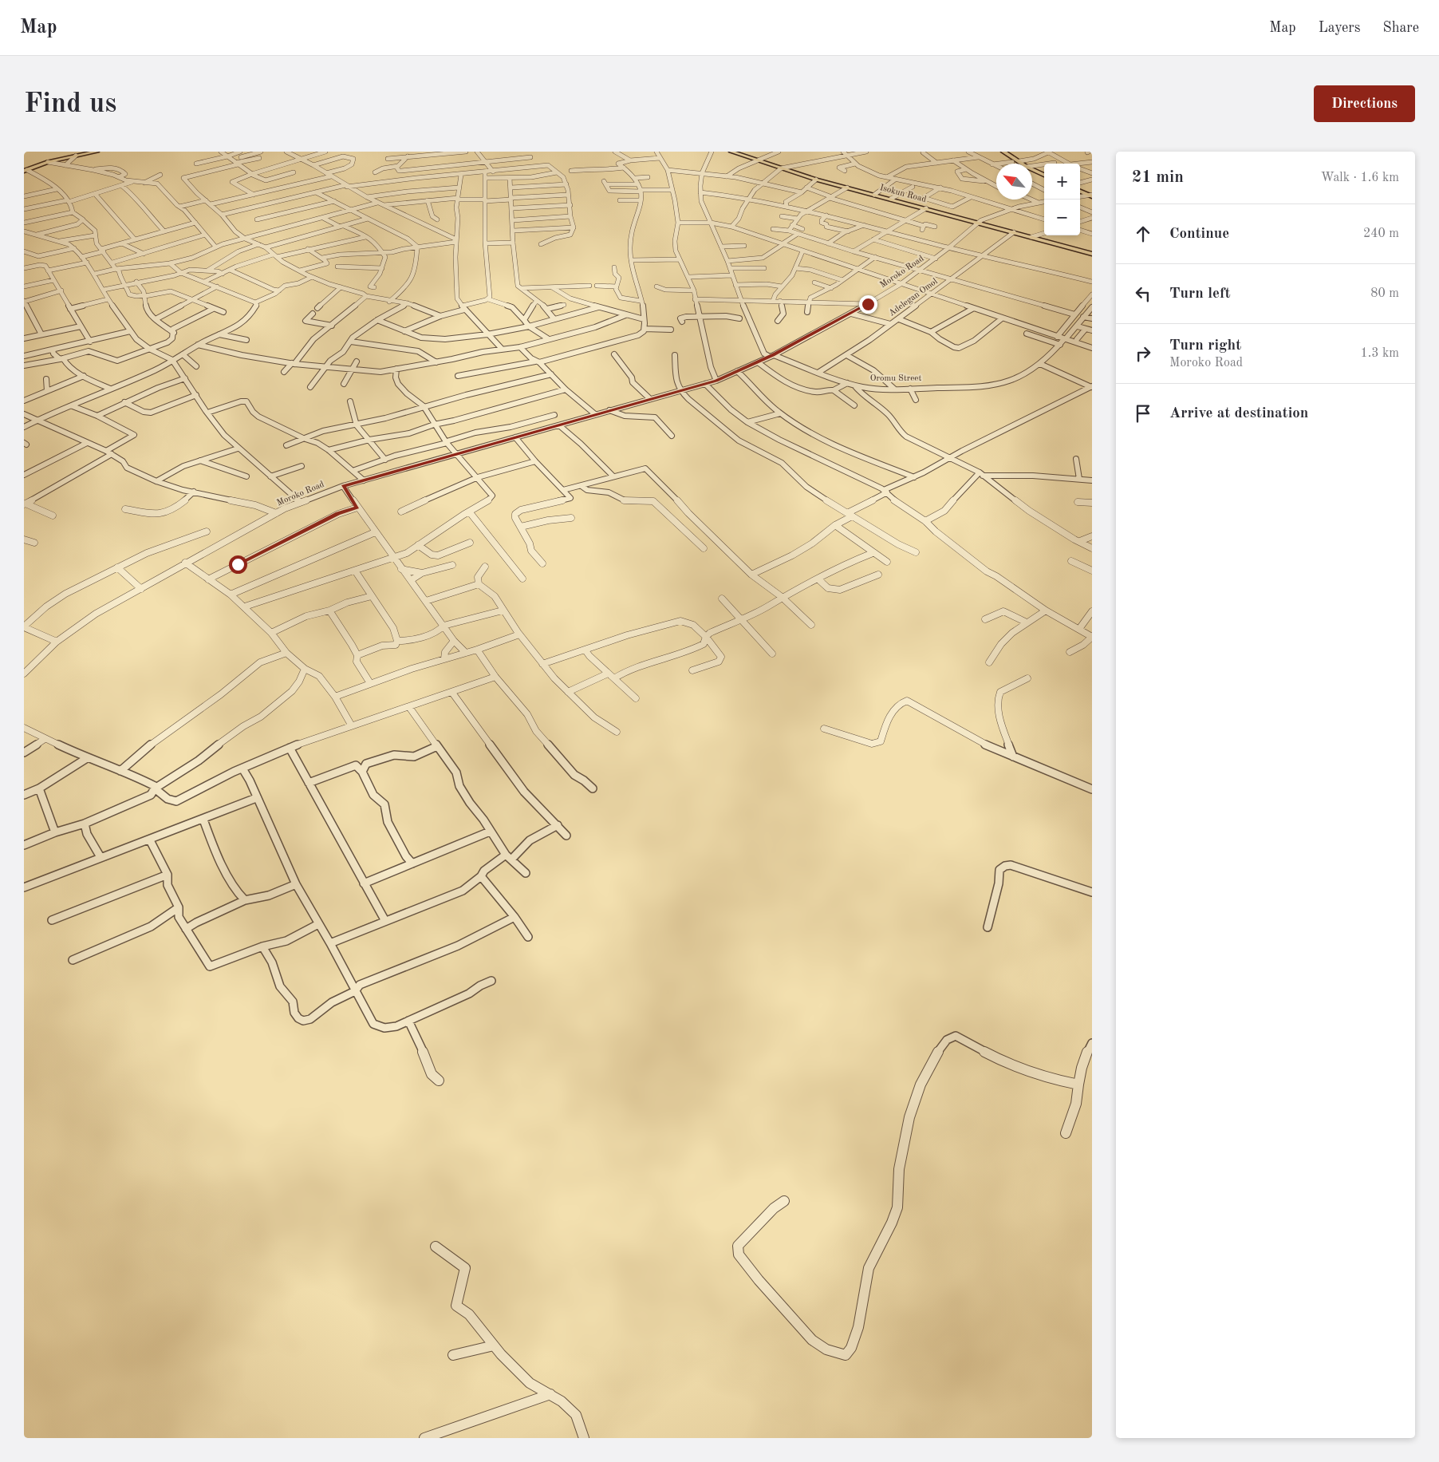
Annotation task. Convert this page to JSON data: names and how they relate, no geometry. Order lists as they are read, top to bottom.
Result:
{
  "streets": {
    "main road": ["Isokun Road"],
    "street": ["Moroko Road", "Adelegan Omol", "Oromu Street"]
  },
  "crossings": [
    ["Isokun Road", "Moroko Road"],
    ["Isokun Road", "Adelegan Omol"],
    ["Moroko Road", "Oromu Street"],
    ["Adelegan Omol", "Oromu Street"]
  ],
  "north": "top left",
  "page": {
    "header": "Map",
    "nav": ["Map", "Layers", "Share"],
    "buttons": "Directions",
    "title": "Find us",
    "heading": ["21 min", "Walk · 1.6 km"],
    "map_buttons": ["+", "−"],
    "list": [
      ["Continue", "240 m"],
      ["Turn left", "80 m"],
      ["Turn right", "Moroko Road", "1.3 km"],
      "Arrive at destination"
    ]
  }
}
